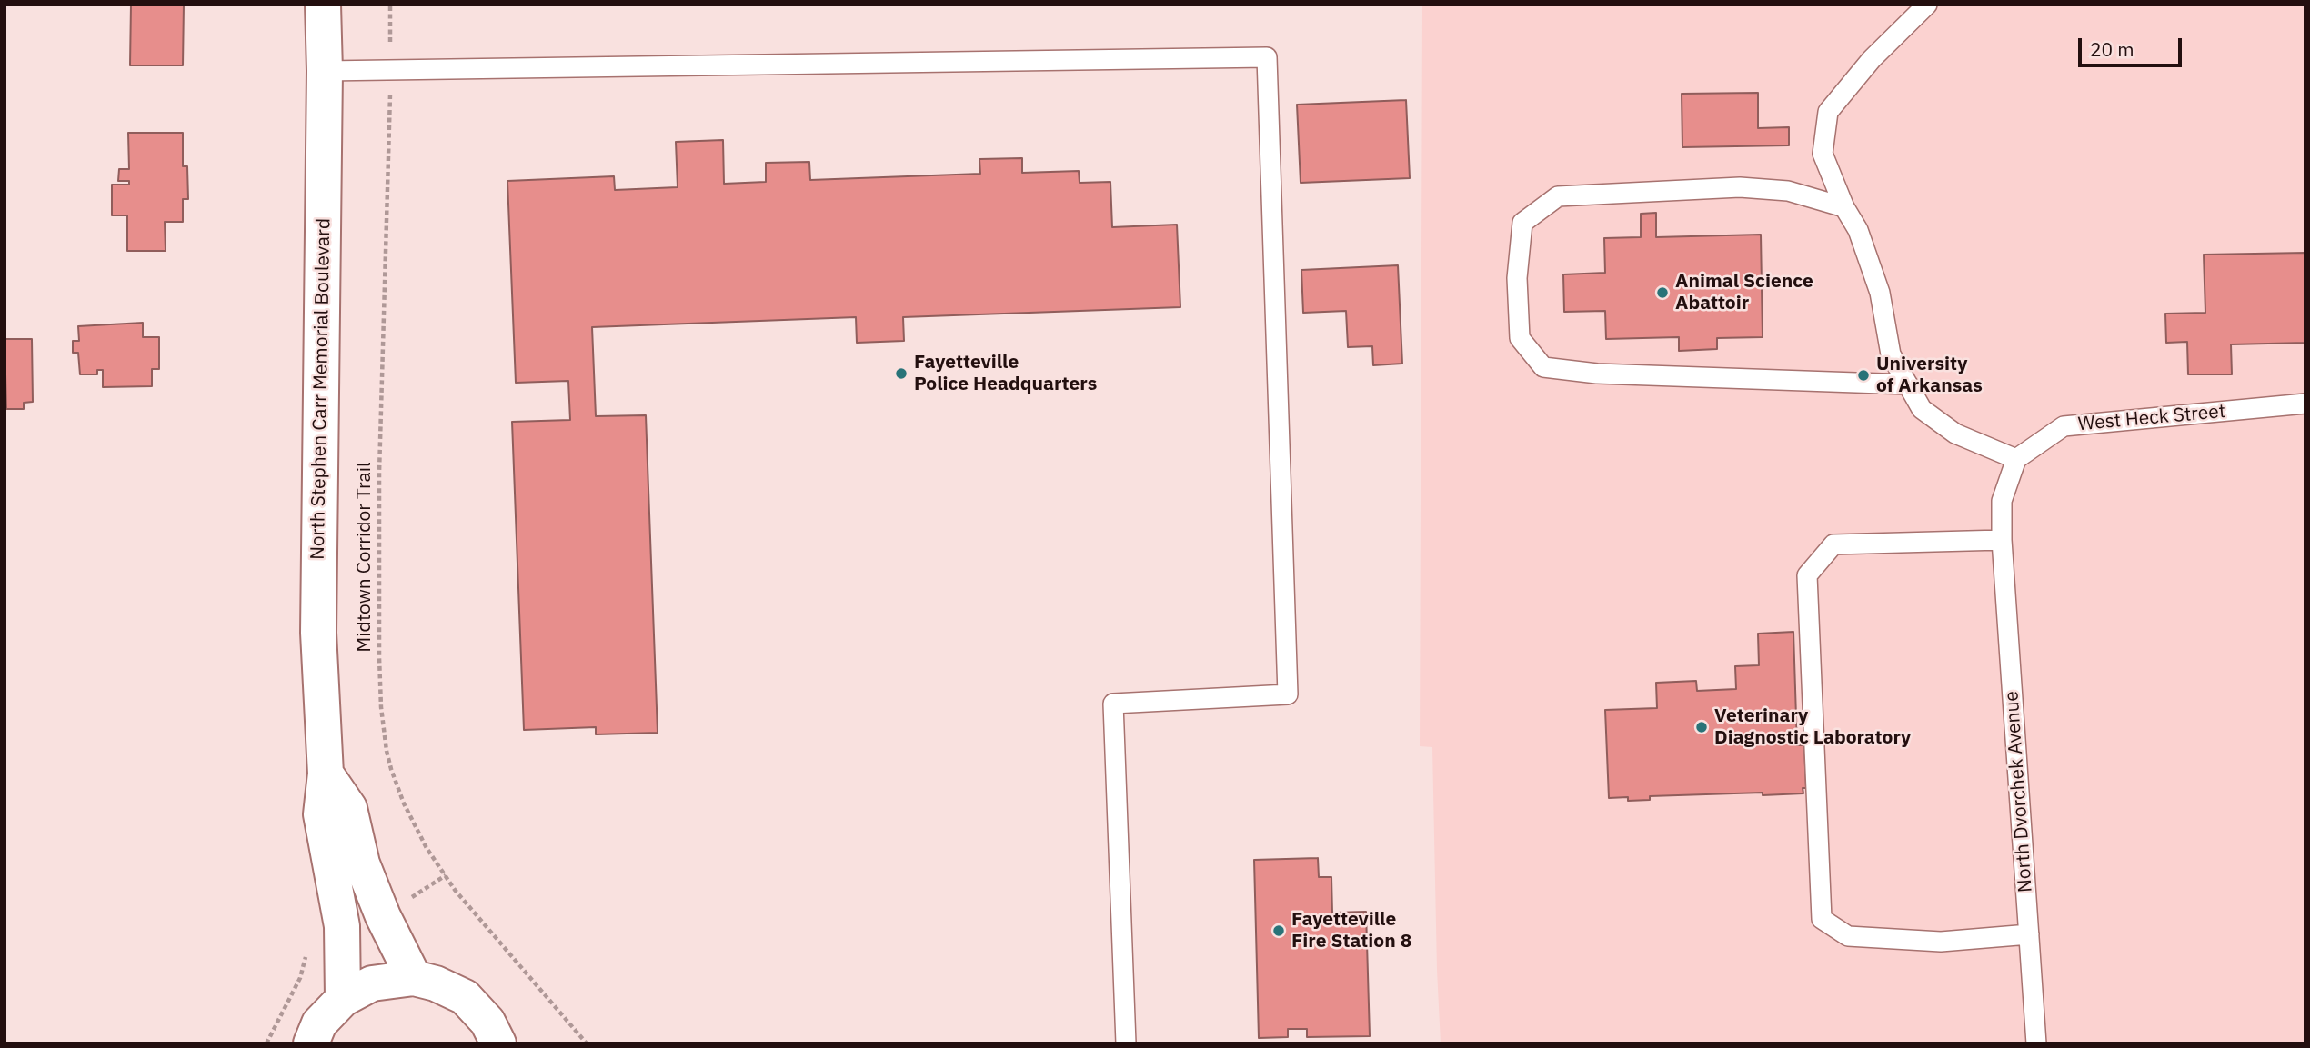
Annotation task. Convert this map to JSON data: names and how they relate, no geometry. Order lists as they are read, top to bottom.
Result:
{
  "streets": {
    "street": ["North Stephen Carr Memorial Boulevard"],
    "lane": ["West Heck Street", "North Dvorchek Avenue"],
    "path": ["Midtown Corridor Trail"]
  },
  "places": [
    "Animal Science Abattoir",
    "Fayetteville Police Headquarters",
    "University of Arkansas",
    "Veterinary Diagnostic Laboratory",
    "Fayetteville Fire Station 8"
  ],
  "scale_bar": "20 m"
}
